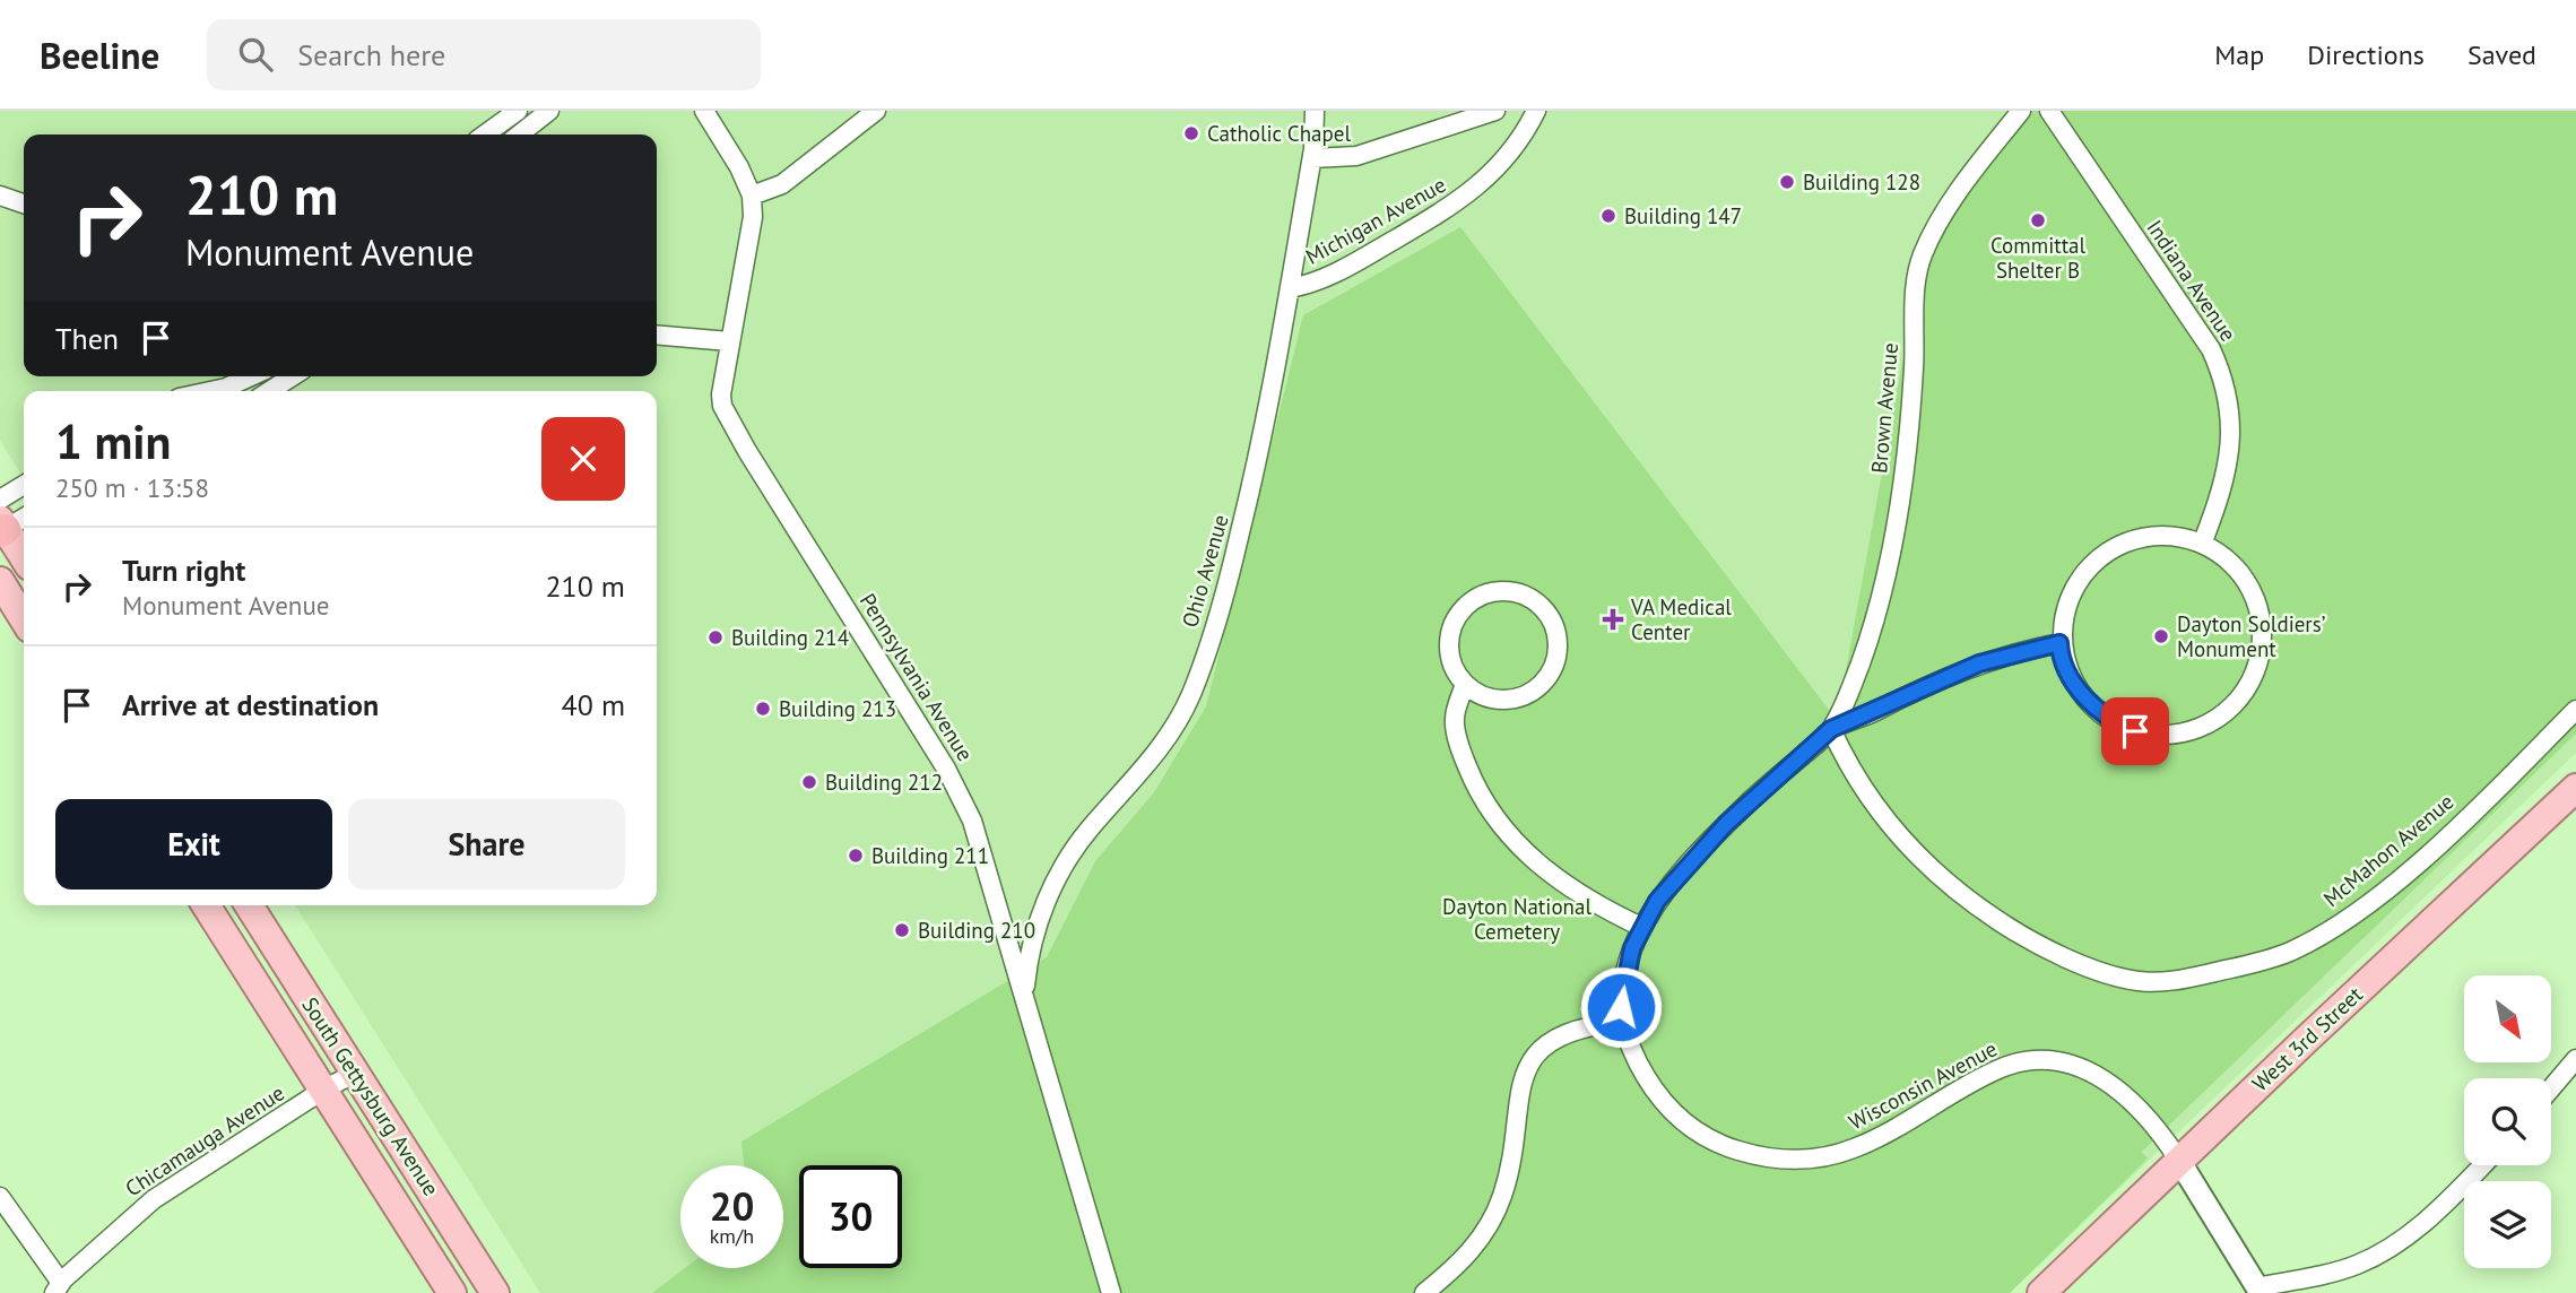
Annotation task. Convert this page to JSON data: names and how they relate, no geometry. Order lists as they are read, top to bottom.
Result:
{
  "streets": {
    "main road": ["West 3rd Street", "South Gettysburg Avenue"],
    "street": [
      "Michigan Avenue",
      "Indiana Avenue",
      "Brown Avenue",
      "Ohio Avenue",
      "Pennsylvania Avenue",
      "McMahon Avenue",
      "Wisconsin Avenue",
      "Chicamauga Avenue"
    ]
  },
  "crossings": [
    ["Michigan Avenue", "Ohio Avenue"],
    ["Indiana Avenue", "Wisconsin Avenue"],
    ["Brown Avenue", "McMahon Avenue"],
    ["Brown Avenue", "Wisconsin Avenue"],
    ["Ohio Avenue", "Pennsylvania Avenue"],
    ["McMahon Avenue", "Wisconsin Avenue"],
    ["West 3rd Street", "Wisconsin Avenue"],
    ["South Gettysburg Avenue", "Chicamauga Avenue"]
  ],
  "parks": ["Dayton National Cemetery"],
  "places": {
    "other": [
      "Catholic Chapel",
      "Building 128",
      "Building 147",
      "Committal Shelter B",
      "Dayton Soldiers’ Monument",
      "Building 214",
      "Building 213",
      "Building 212",
      "Building 211",
      "Building 210"
    ],
    "health": ["VA Medical Center"]
  },
  "north": "bottom right",
  "page": {
    "header": "Beeline",
    "search": "Search here",
    "nav": ["Map", "Directions", "Saved"],
    "turn": ["210 m", "Monument Avenue"],
    "then": "Then",
    "heading": ["1 min", "250 m · 13:58"],
    "list": [
      {
        "name": "Turn right",
        "note": "Monument Avenue",
        "value": "210 m"
      },
      {
        "name": "Arrive at destination",
        "value": "40 m"
      }
    ],
    "buttons": ["Exit", "Share"],
    "speed": "20 km/h",
    "limit": "30"
  }
}
